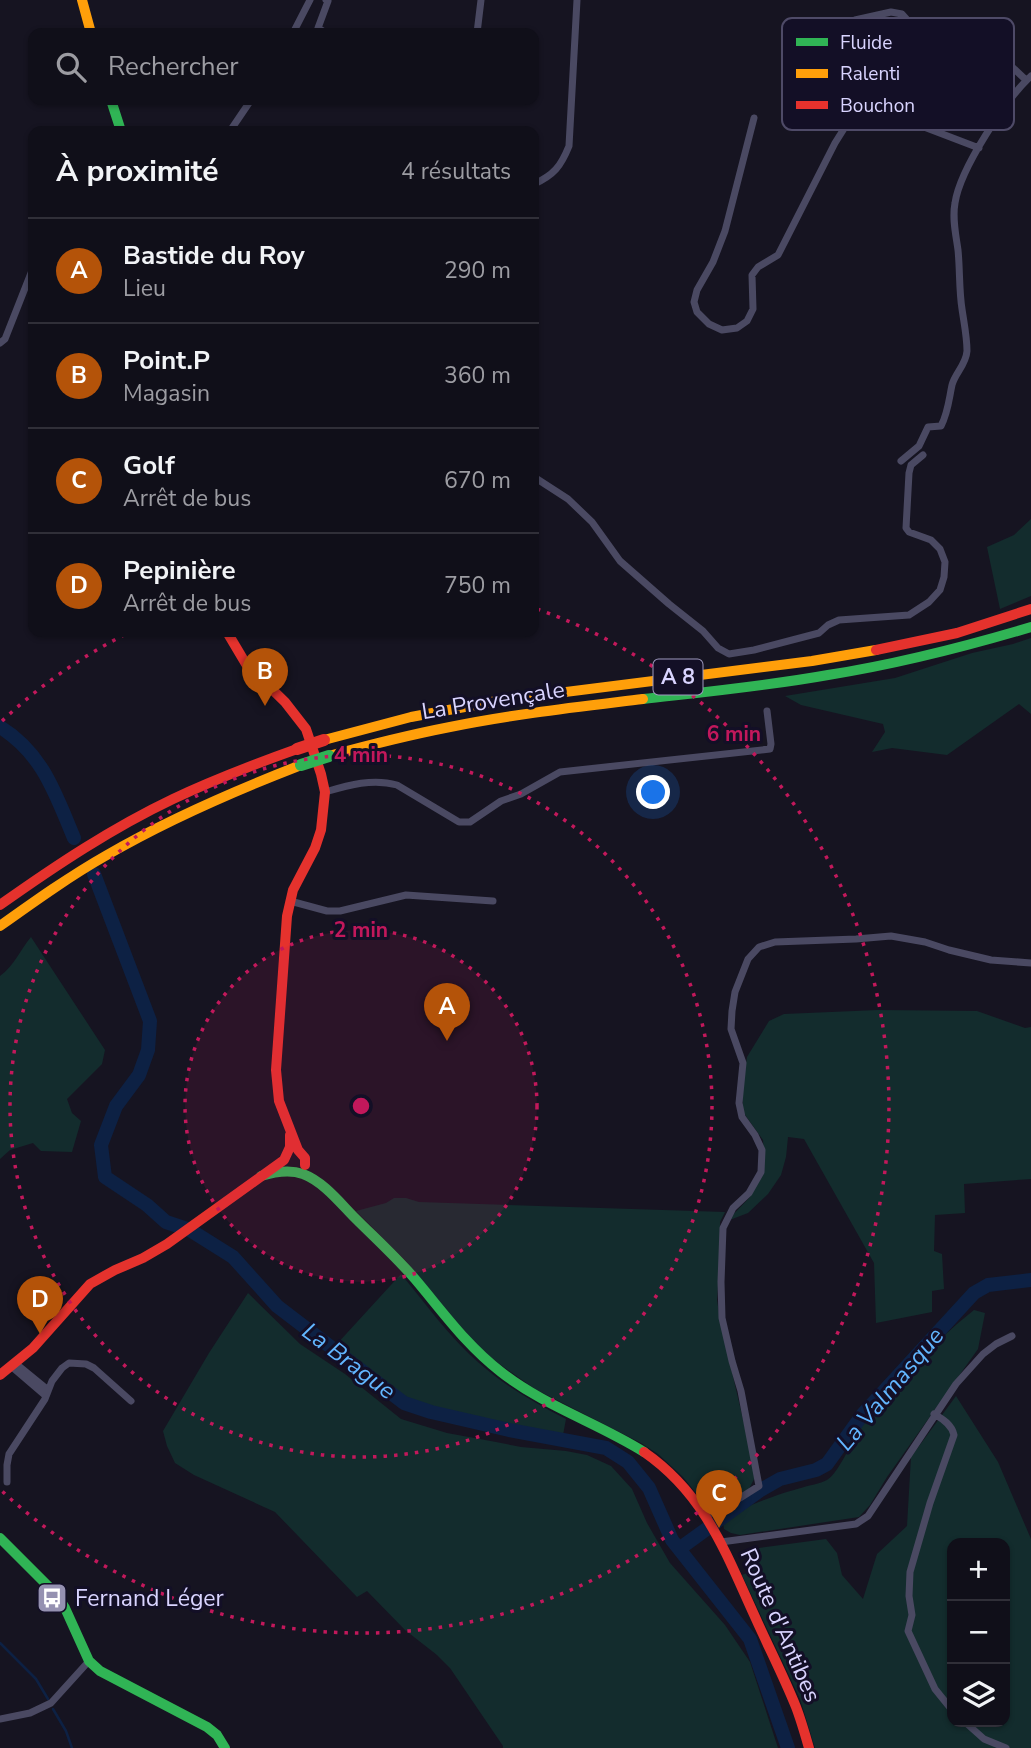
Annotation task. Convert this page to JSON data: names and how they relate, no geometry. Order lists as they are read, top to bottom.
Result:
{
  "streets": {
    "main road": ["A 8", "La Provençale", "Route d'Antibes"]
  },
  "water": ["La Brague", "La Valmasque"],
  "places": {
    "bus stop": ["Fernand Léger"]
  },
  "legend": ["Fluide", "Ralenti", "Bouchon"],
  "page": {
    "search": "Rechercher",
    "heading": ["À proximité", "4 résultats"],
    "list": [
      {
        "mark": "A",
        "name": "Bastide du Roy",
        "note": "Lieu",
        "value": "290 m"
      },
      {
        "mark": "B",
        "name": "Point.P",
        "note": "Magasin",
        "value": "360 m"
      },
      {
        "mark": "C",
        "name": "Golf",
        "note": "Arrêt de bus",
        "value": "670 m"
      },
      {
        "mark": "D",
        "name": "Pepinière",
        "note": "Arrêt de bus",
        "value": "750 m"
      }
    ],
    "pins": [
      "B",
      "A",
      "D",
      "C"
    ],
    "map_buttons": ["+", "−"]
  },
  "rings": ["6 min", "4 min", "2 min"]
}
